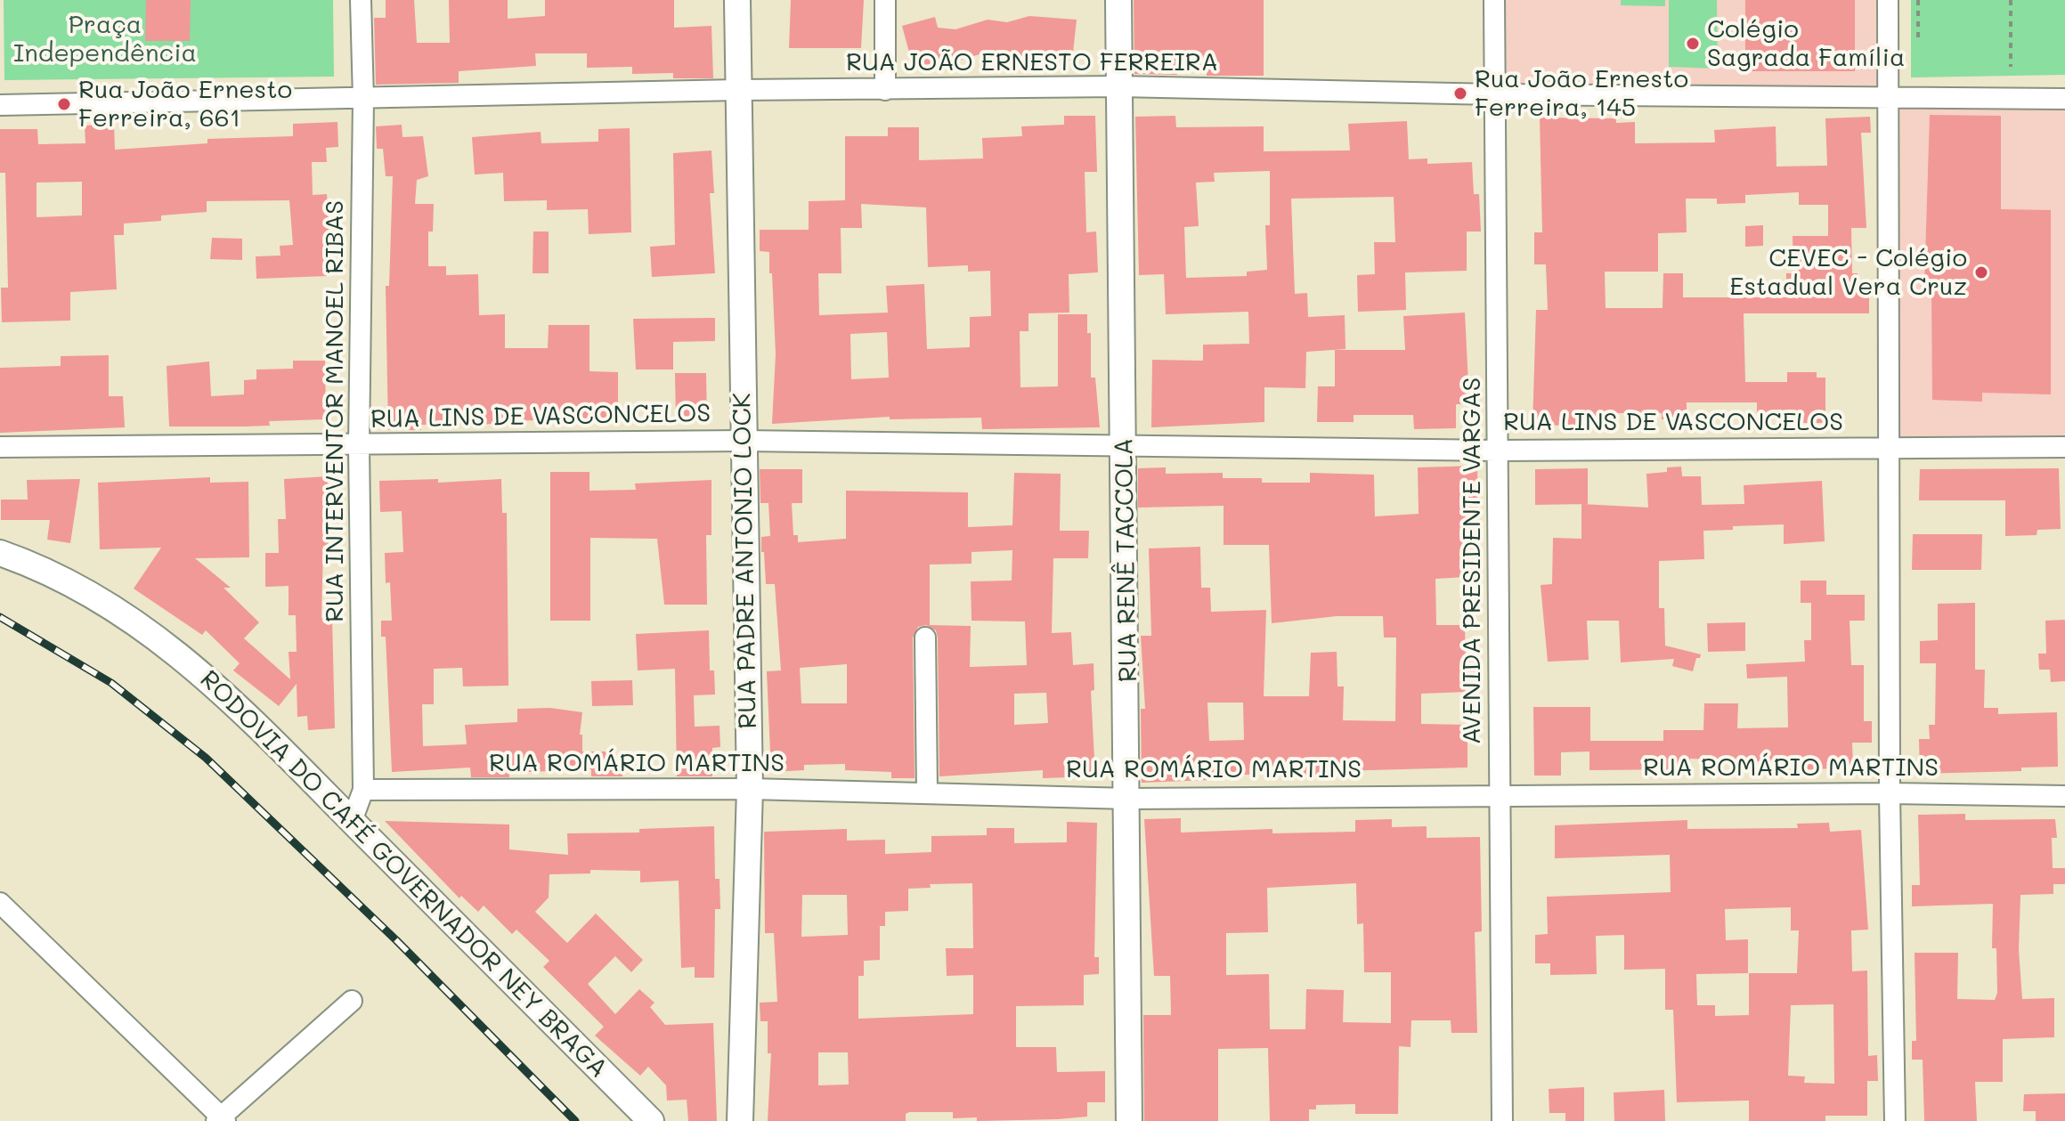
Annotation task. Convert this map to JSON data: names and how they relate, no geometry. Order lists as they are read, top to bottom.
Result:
{
  "streets": {
    "main road": ["RUA RENÊ TACCOLA", "RUA PADRE ANTONIO LOCK", "RODOVIA DO CAFÉ GOVERNADOR NEY BRAGA"],
    "street": [
      "RUA JOÃO ERNESTO FERREIRA",
      "RUA INTERVENTOR MANOEL RIBAS",
      "RUA LINS DE VASCONCELOS",
      "AVENIDA PRESIDENTE VARGAS",
      "RUA ROMÁRIO MARTINS"
    ]
  },
  "crossings": [
    ["RUA JOÃO ERNESTO FERREIRA", "RUA INTERVENTOR MANOEL RIBAS"],
    ["RUA JOÃO ERNESTO FERREIRA", "RUA RENÊ TACCOLA"],
    ["RUA JOÃO ERNESTO FERREIRA", "RUA PADRE ANTONIO LOCK"],
    ["RUA JOÃO ERNESTO FERREIRA", "AVENIDA PRESIDENTE VARGAS"],
    ["RUA INTERVENTOR MANOEL RIBAS", "RUA LINS DE VASCONCELOS"],
    ["RUA INTERVENTOR MANOEL RIBAS", "RUA ROMÁRIO MARTINS"],
    ["RUA INTERVENTOR MANOEL RIBAS", "RODOVIA DO CAFÉ GOVERNADOR NEY BRAGA"],
    ["RUA LINS DE VASCONCELOS", "RUA RENÊ TACCOLA"],
    ["RUA LINS DE VASCONCELOS", "RUA PADRE ANTONIO LOCK"],
    ["RUA LINS DE VASCONCELOS", "AVENIDA PRESIDENTE VARGAS"],
    ["RUA RENÊ TACCOLA", "RUA ROMÁRIO MARTINS"],
    ["RUA PADRE ANTONIO LOCK", "RUA ROMÁRIO MARTINS"],
    ["AVENIDA PRESIDENTE VARGAS", "RUA ROMÁRIO MARTINS"]
  ],
  "parks": ["Praça Independência"],
  "places": [
    "Colégio Sagrada Família",
    "Rua João Ernesto Ferreira, 145",
    "Rua João Ernesto Ferreira, 661",
    "CEVEC - Colégio Estadual Vera Cruz"
  ]
}
